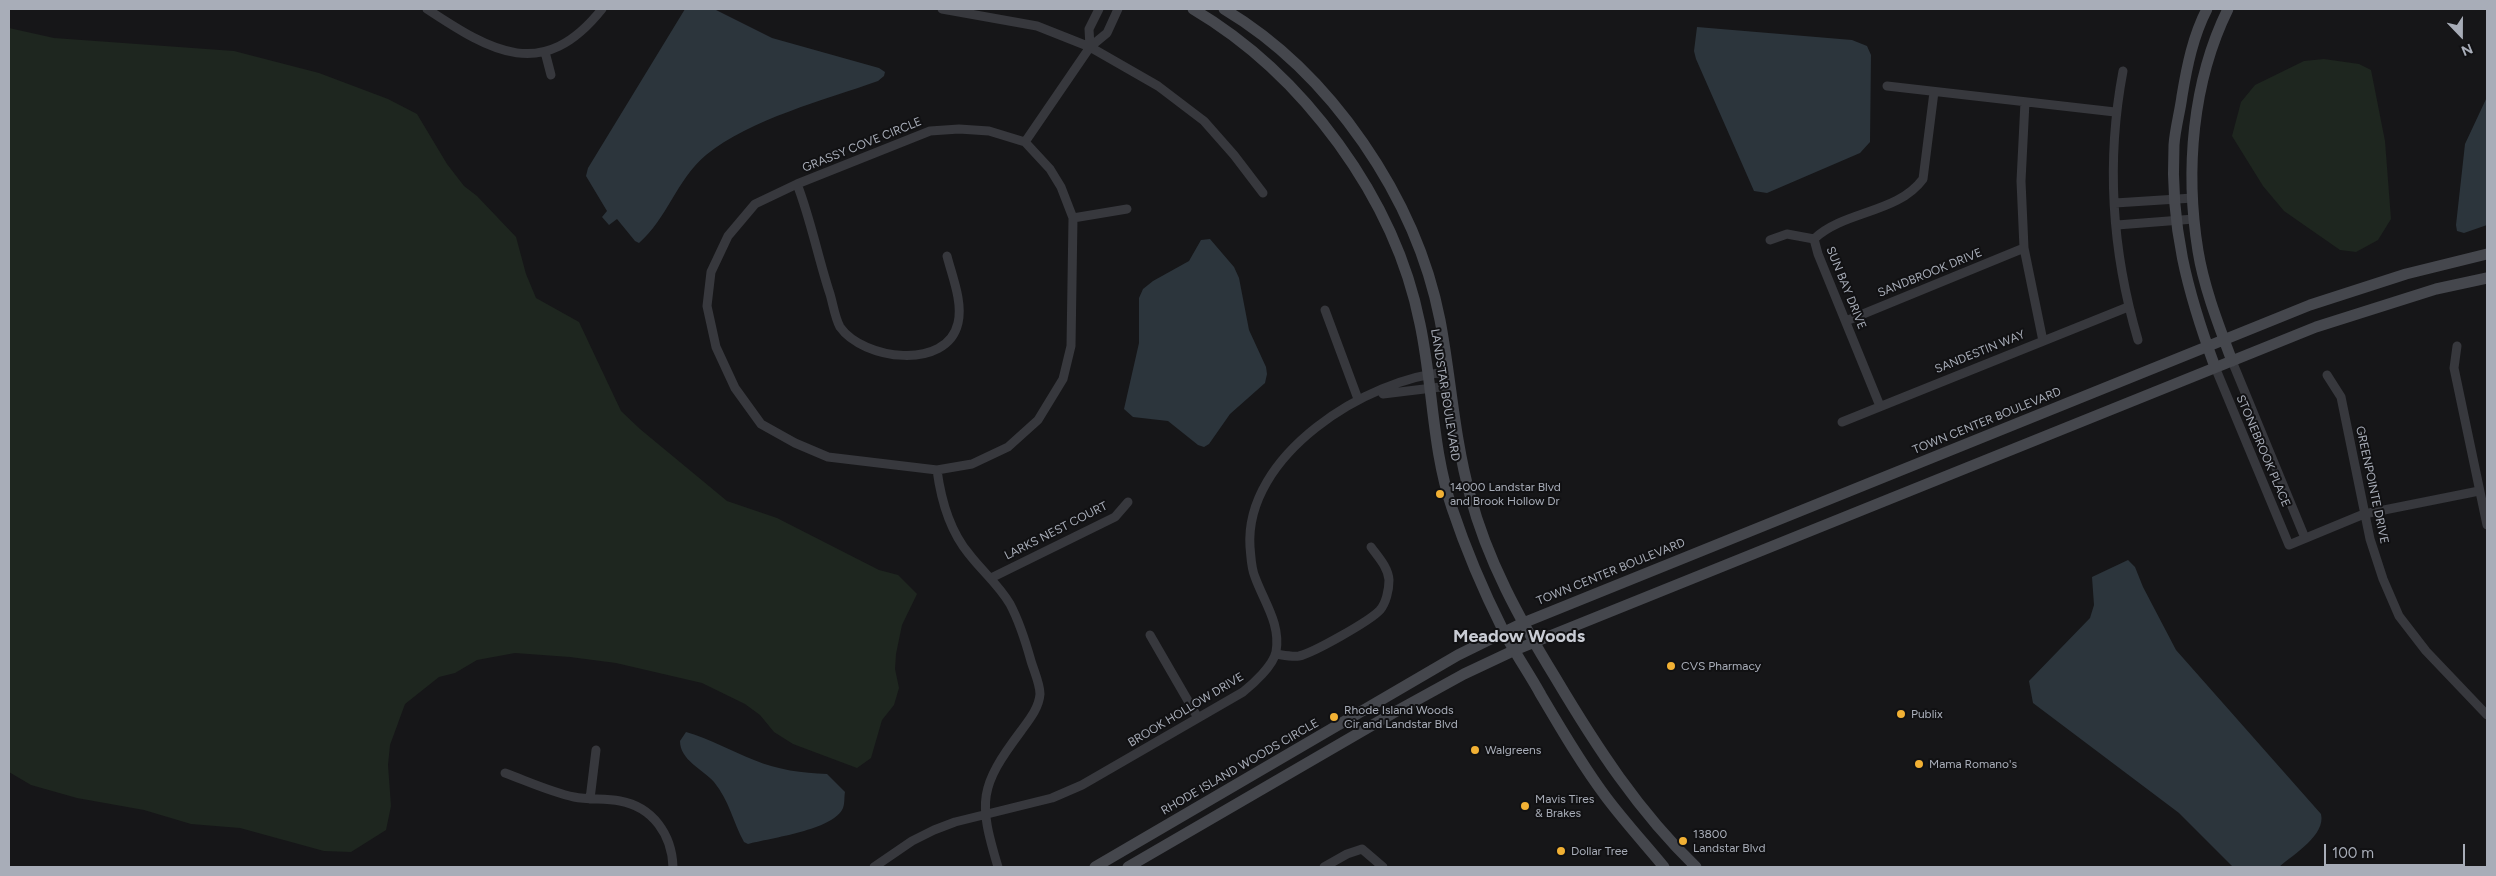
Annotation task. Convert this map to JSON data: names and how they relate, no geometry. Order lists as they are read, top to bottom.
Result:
{
  "streets": {
    "main road": ["LANDSTAR BOULEVARD", "TOWN CENTER BOULEVARD", "RHODE ISLAND WOODS CIRCLE"],
    "street": [
      "GRASSY COVE CIRCLE",
      "SANDBROOK DRIVE",
      "SUN BAY DRIVE",
      "SANDESTIN WAY",
      "STONEBROOK PLACE",
      "GREENPOINTE DRIVE",
      "LARKS NEST COURT",
      "BROOK HOLLOW DRIVE"
    ]
  },
  "crossings": [
    ["SANDBROOK DRIVE", "SUN BAY DRIVE"],
    ["SUN BAY DRIVE", "SANDESTIN WAY"],
    ["LANDSTAR BOULEVARD", "TOWN CENTER BOULEVARD"],
    ["LANDSTAR BOULEVARD", "RHODE ISLAND WOODS CIRCLE"],
    ["TOWN CENTER BOULEVARD", "RHODE ISLAND WOODS CIRCLE"]
  ],
  "districts": ["Meadow Woods"],
  "places": [
    "14000 Landstar Blvd and Brook Hollow Dr",
    "CVS Pharmacy",
    "Publix",
    "Rhode Island Woods Cir and Landstar Blvd",
    "Walgreens",
    "Mama Romano's",
    "Mavis Tires & Brakes",
    "13800 Landstar Blvd",
    "Dollar Tree"
  ],
  "scale_bar": "100 m",
  "north": "bottom"
}
